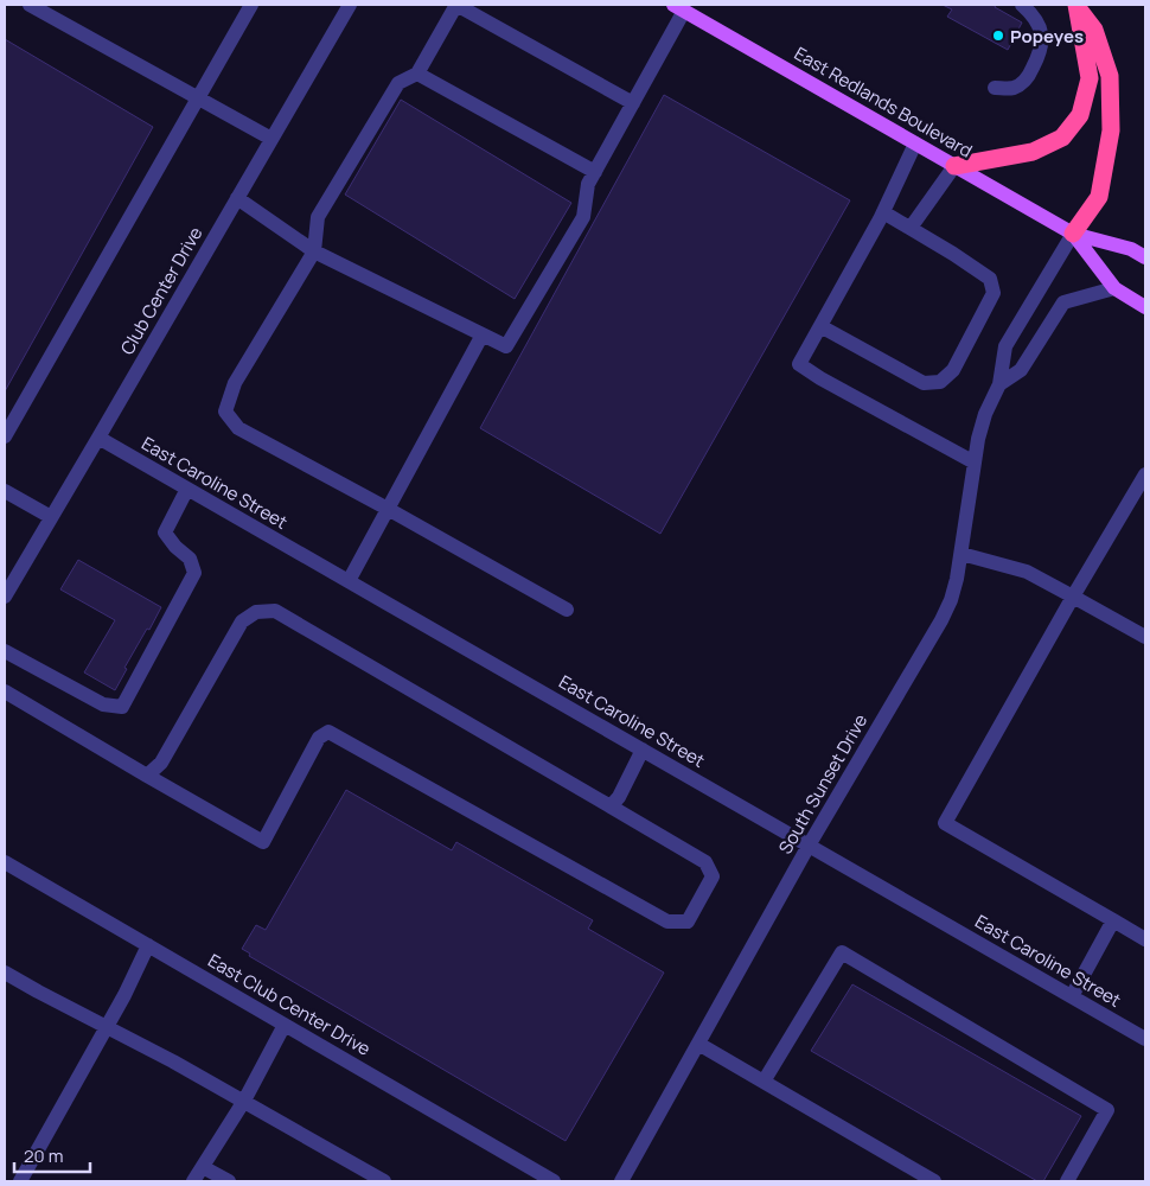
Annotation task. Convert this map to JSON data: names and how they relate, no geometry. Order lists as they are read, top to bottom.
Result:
{
  "streets": {
    "main road": ["East Redlands Boulevard"],
    "street": [
      "Club Center Drive",
      "East Caroline Street",
      "South Sunset Drive",
      "East Club Center Drive"
    ]
  },
  "crossings": [
    ["East Redlands Boulevard", "South Sunset Drive"],
    ["Club Center Drive", "East Caroline Street"],
    ["East Caroline Street", "South Sunset Drive"]
  ],
  "places": ["Popeyes"],
  "scale_bar": "20 m"
}
